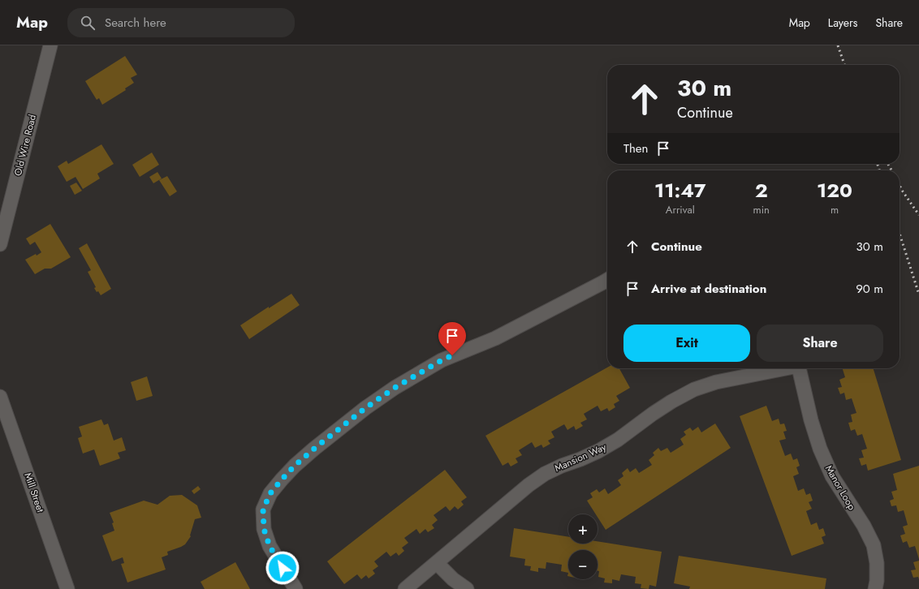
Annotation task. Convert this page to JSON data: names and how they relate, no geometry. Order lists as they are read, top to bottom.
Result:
{
  "streets": {
    "street": [
      "Old Wire Road",
      "Mansion Way",
      "Manor Loop",
      "Mill Street"
    ]
  },
  "page": {
    "header": "Map",
    "search": "Search here",
    "nav": ["Map", "Layers", "Share"],
    "turn": ["30 m", "Continue"],
    "then": "Then",
    "eta": [
      "11:47",
      "Arrival",
      "2",
      "min",
      "120",
      "m"
    ],
    "list": [
      {
        "name": "Continue",
        "value": "30 m"
      },
      {
        "name": "Arrive at destination",
        "value": "90 m"
      }
    ],
    "buttons": ["Exit", "Share"],
    "map_buttons": ["+", "−"]
  }
}
